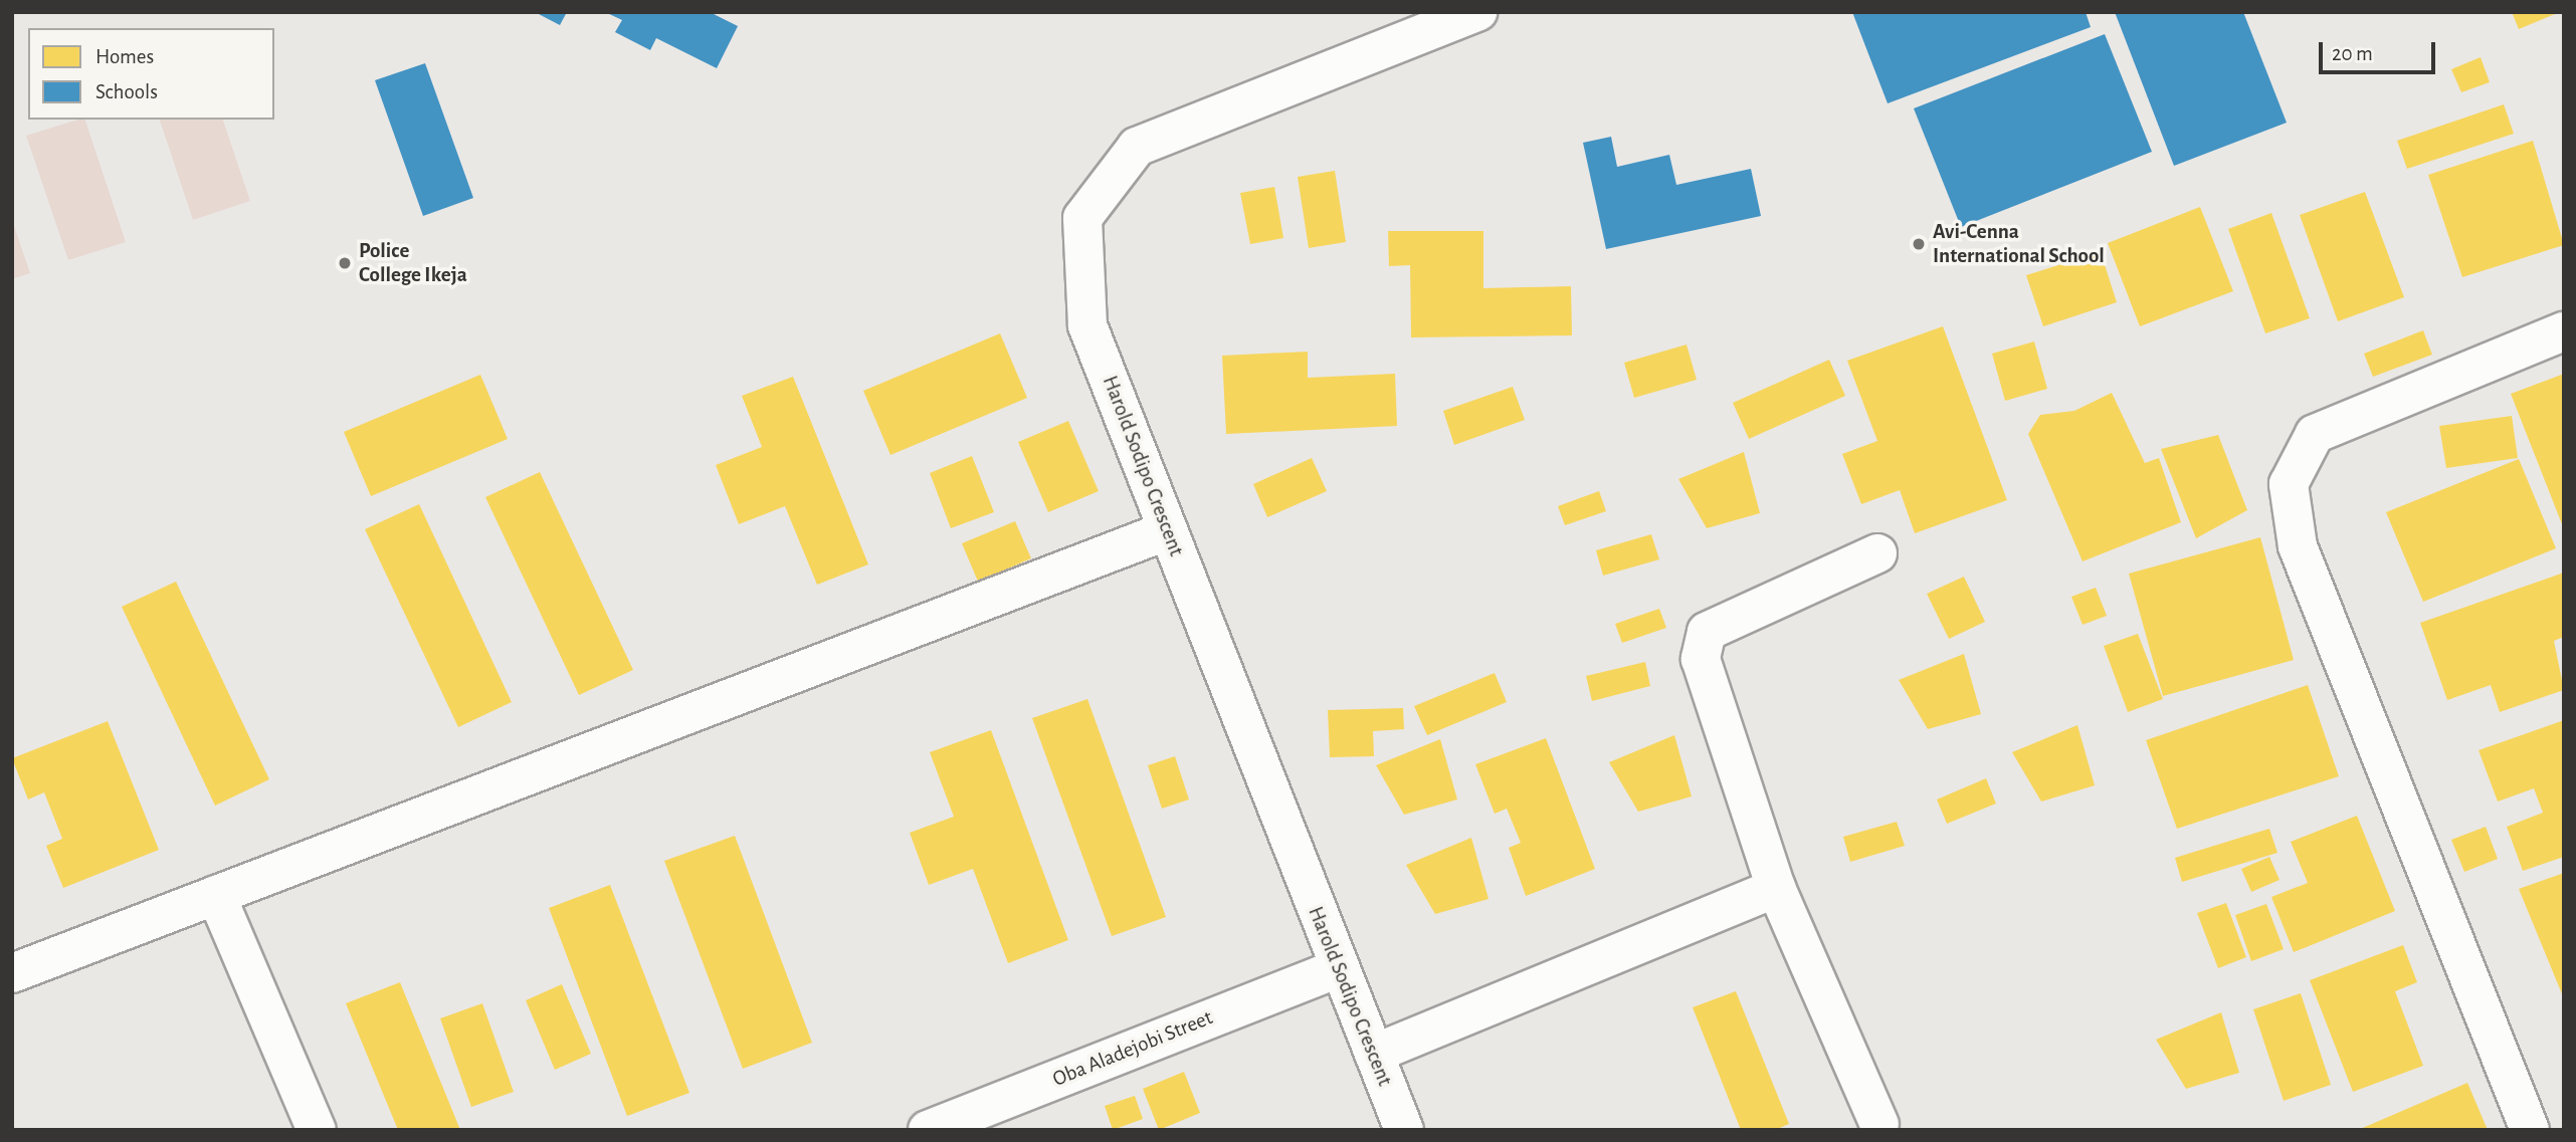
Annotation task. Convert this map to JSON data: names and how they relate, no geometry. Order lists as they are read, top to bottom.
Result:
{
  "streets": {
    "street": ["Harold Sodipo Crescent", "Oba Aladejobi Street"]
  },
  "crossings": [
    ["Harold Sodipo Crescent", "Oba Aladejobi Street"]
  ],
  "places": ["Avi-Cenna International School", "Police College Ikeja"],
  "legend": ["Homes", "Schools"],
  "scale_bar": "20 m"
}
